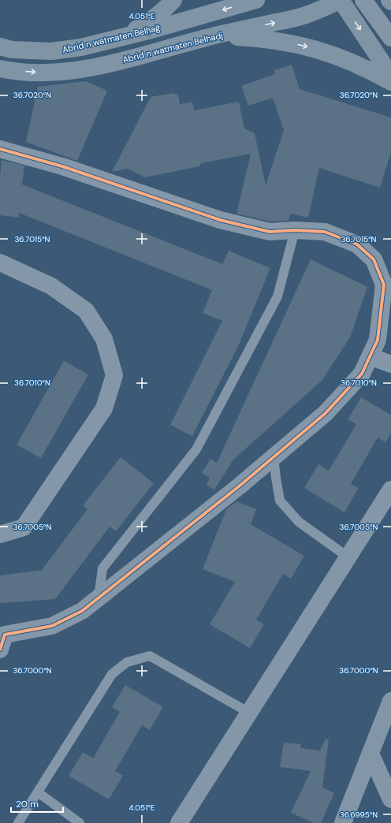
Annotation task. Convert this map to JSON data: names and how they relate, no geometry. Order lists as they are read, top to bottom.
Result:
{
  "streets": {
    "main road": ["Abrid n watmaten Belḥaǧ", "Abrid n watmaten Belhadj"]
  },
  "one_way": ["Abrid n watmaten Belhadj"],
  "scale_bar": "20 m",
  "coordinates": [
    "4.051°E",
    "36.7020°N",
    "36.7015°N",
    "36.7010°N",
    "36.7005°N",
    "36.7000°N",
    "36.6995°N"
  ]
}
